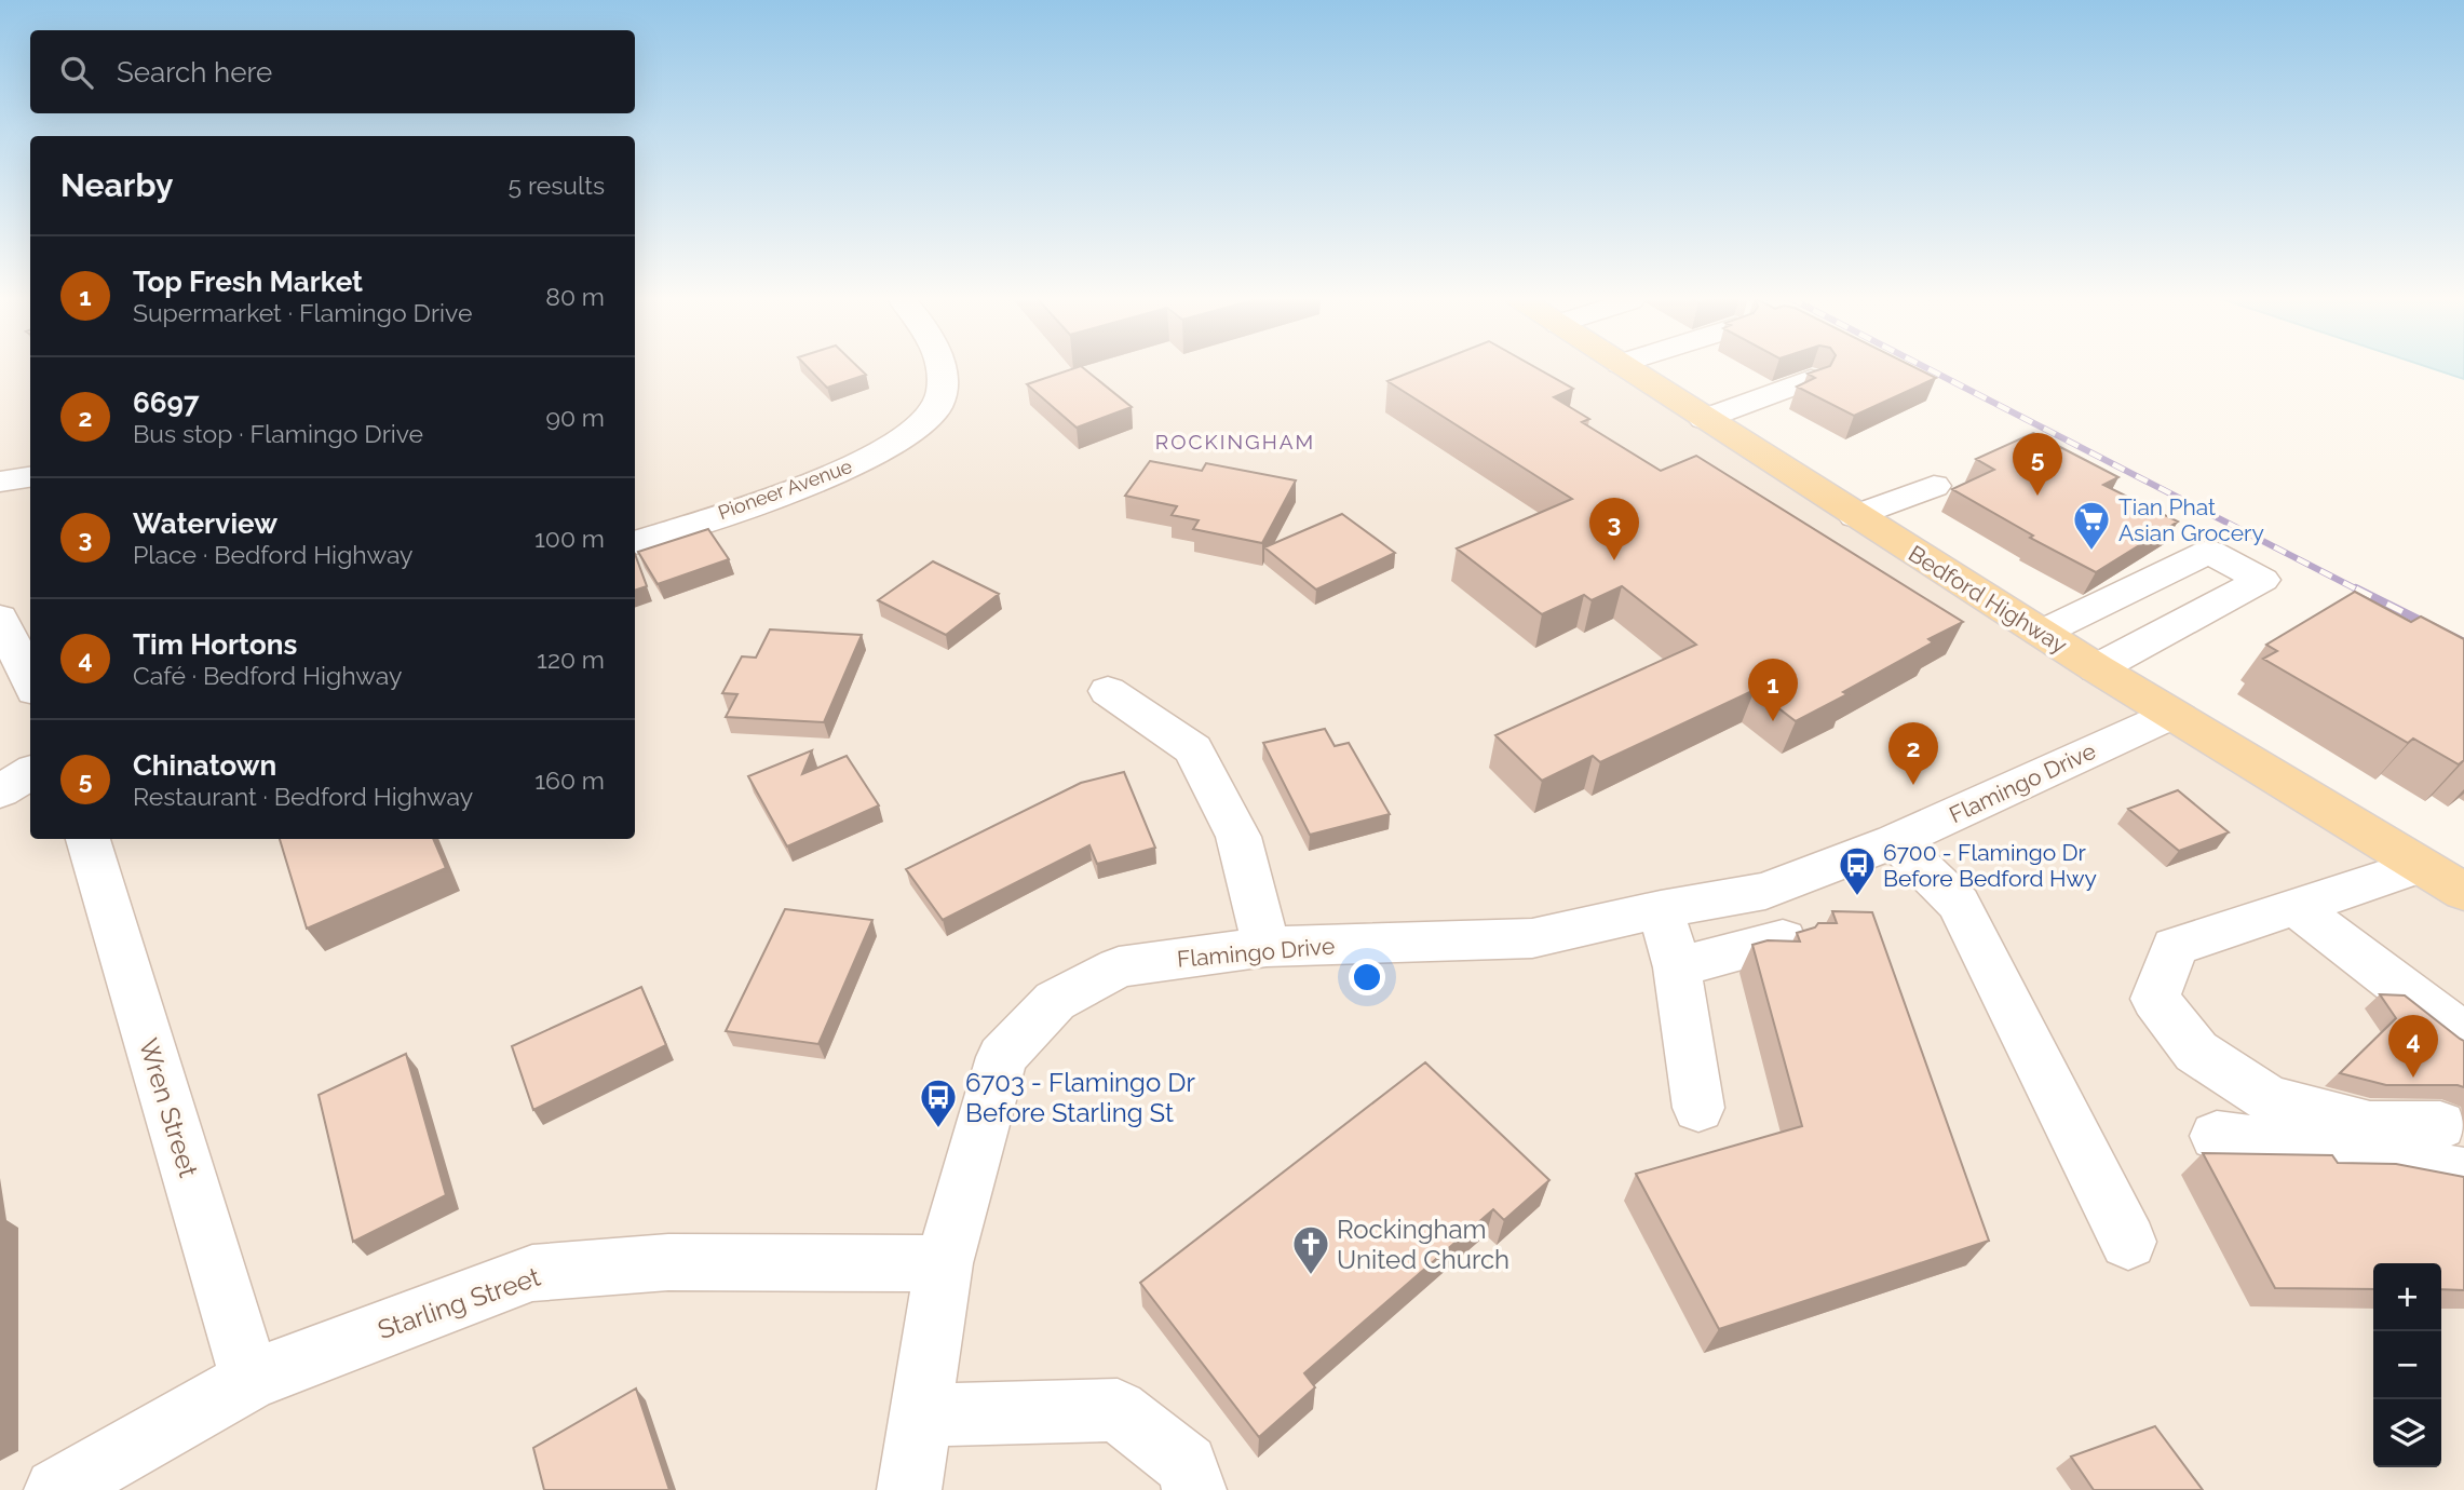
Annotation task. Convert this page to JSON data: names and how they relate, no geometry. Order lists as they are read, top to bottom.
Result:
{
  "streets": {
    "main road": ["Bedford Highway"],
    "street": [
      "Pioneer Avenue",
      "Flamingo Drive",
      "Wren Street",
      "Starling Street"
    ]
  },
  "crossings": [
    ["Bedford Highway", "Flamingo Drive"],
    ["Flamingo Drive", "Starling Street"],
    ["Wren Street", "Starling Street"]
  ],
  "districts": ["ROCKINGHAM"],
  "places": {
    "supermarket": ["Tian Phat Asian Grocery"],
    "bus stop": ["6700 - Flamingo Dr Before Bedford Hwy", "6703 - Flamingo Dr Before Starling St"],
    "church": ["Rockingham United Church"]
  },
  "page": {
    "search": "Search here",
    "heading": ["Nearby", "5 results"],
    "list": [
      {
        "mark": "1",
        "name": "Top Fresh Market",
        "note": "Supermarket · Flamingo Drive",
        "value": "80 m"
      },
      {
        "mark": "2",
        "name": "6697",
        "note": "Bus stop · Flamingo Drive",
        "value": "90 m"
      },
      {
        "mark": "3",
        "name": "Waterview",
        "note": "Place · Bedford Highway",
        "value": "100 m"
      },
      {
        "mark": "4",
        "name": "Tim Hortons",
        "note": "Café · Bedford Highway",
        "value": "120 m"
      },
      {
        "mark": "5",
        "name": "Chinatown",
        "note": "Restaurant · Bedford Highway",
        "value": "160 m"
      }
    ],
    "pins": [
      "5",
      "3",
      "1",
      "2",
      "4"
    ],
    "map_buttons": ["+", "−"]
  }
}
